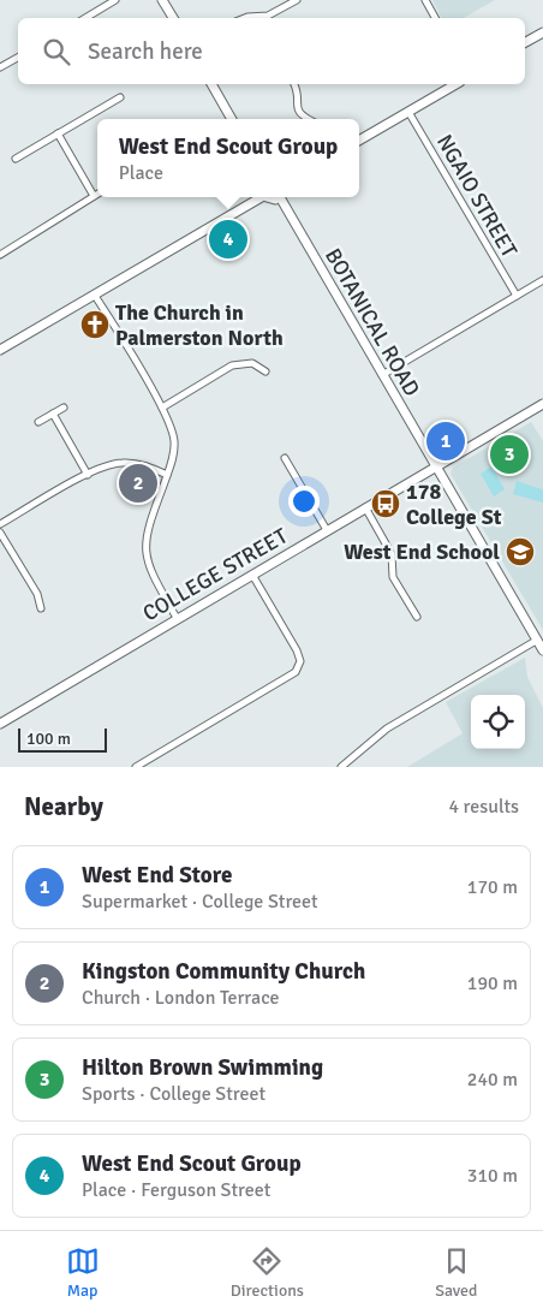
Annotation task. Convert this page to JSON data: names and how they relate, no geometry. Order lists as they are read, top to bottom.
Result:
{
  "streets": {
    "main road": ["BOTANICAL ROAD", "COLLEGE STREET"],
    "street": ["NGAIO STREET"]
  },
  "crossings": [
    ["BOTANICAL ROAD", "COLLEGE STREET"]
  ],
  "places": {
    "church": ["The Church in Palmerston North"],
    "bus stop": ["178 College St"],
    "school or university": ["West End School"]
  },
  "scale_bar": "100 m",
  "page": {
    "search": "Search here",
    "popup": ["West End Scout Group", "Place"],
    "pins": [
      "4",
      "1",
      "3",
      "2"
    ],
    "scale": "100 m",
    "heading": ["Nearby", "4 results"],
    "list": [
      {
        "mark": "1",
        "name": "West End Store",
        "note": "Supermarket · College Street",
        "value": "170 m"
      },
      {
        "mark": "2",
        "name": "Kingston Community Church",
        "note": "Church · London Terrace",
        "value": "190 m"
      },
      {
        "mark": "3",
        "name": "Hilton Brown Swimming",
        "note": "Sports · College Street",
        "value": "240 m"
      },
      {
        "mark": "4",
        "name": "West End Scout Group",
        "note": "Place · Ferguson Street",
        "value": "310 m"
      }
    ],
    "nav": ["Map", "Directions", "Saved"]
  }
}
